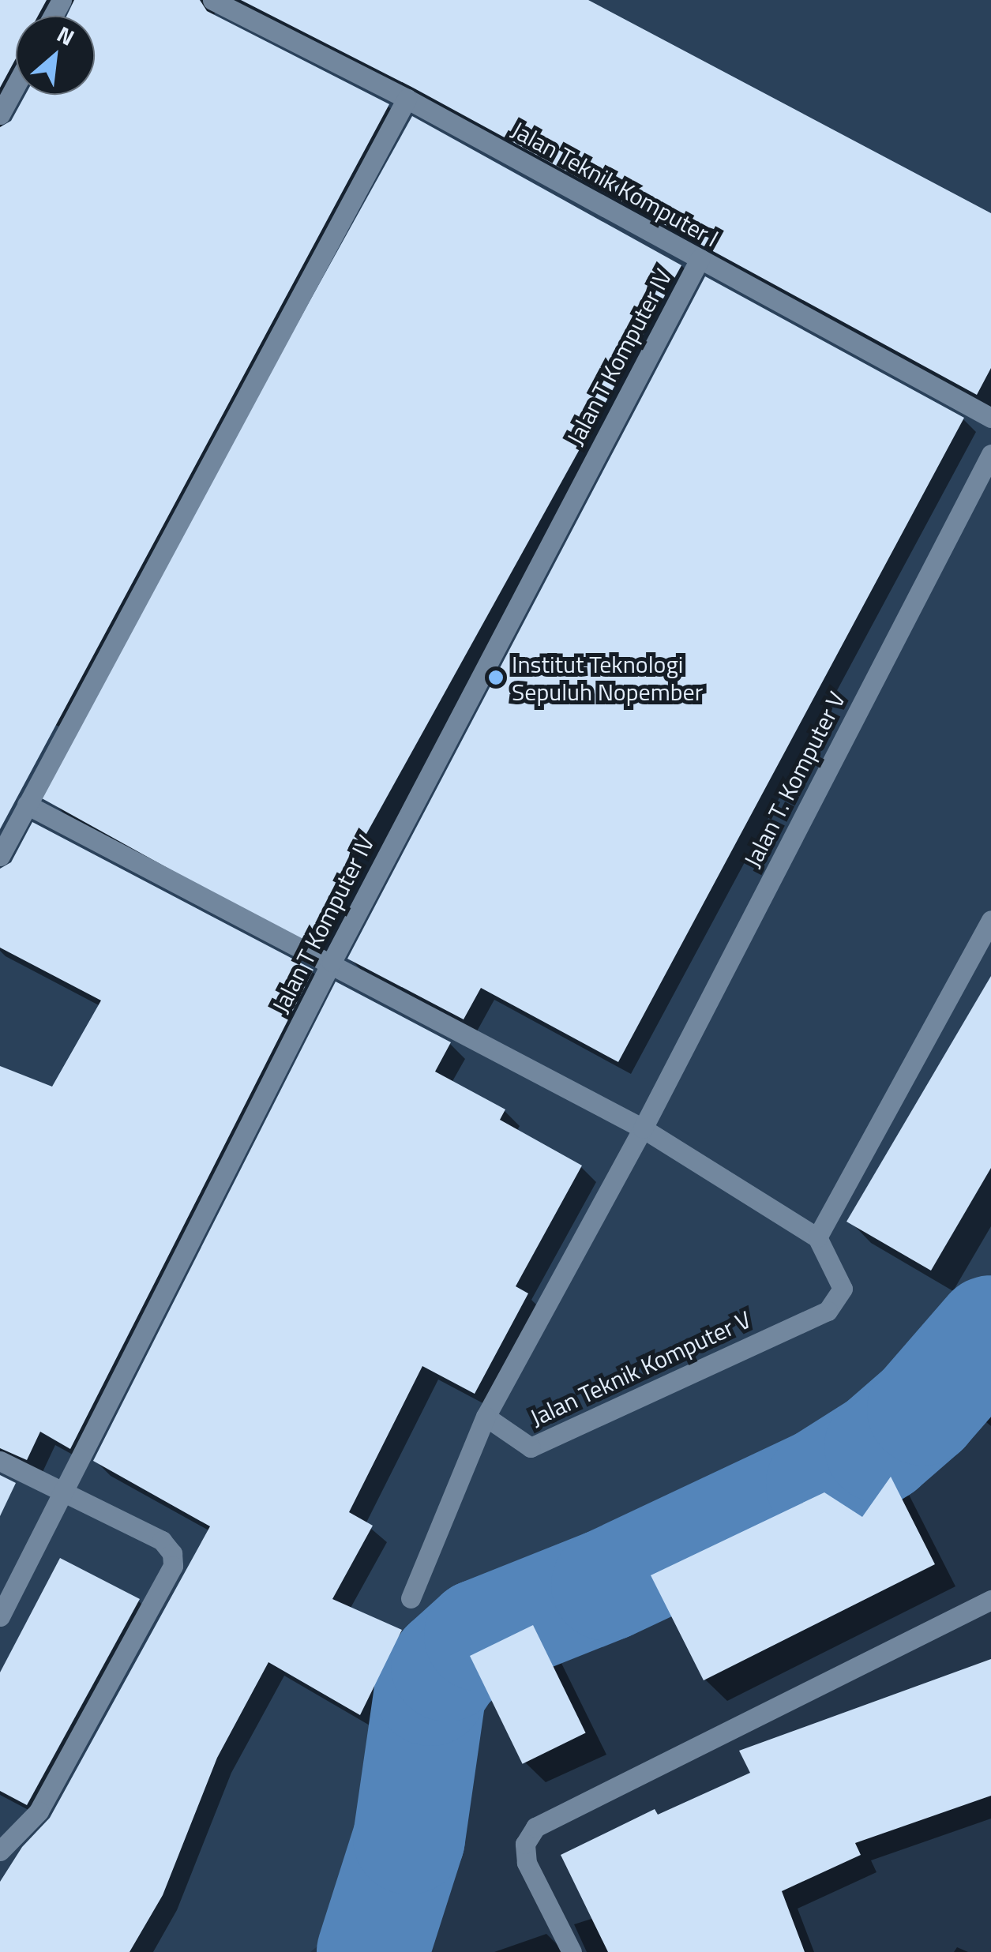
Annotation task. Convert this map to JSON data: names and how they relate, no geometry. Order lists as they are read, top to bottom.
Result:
{
  "streets": {
    "street": [
      "Jalan Teknik Komputer I",
      "Jalan T Komputer IV",
      "Jalan T. Komputer V",
      "Jalan Teknik Komputer V"
    ]
  },
  "crossings": [
    ["Jalan Teknik Komputer I", "Jalan T Komputer IV"],
    ["Jalan T. Komputer V", "Jalan Teknik Komputer V"]
  ],
  "places": ["Institut Teknologi Sepuluh Nopember"],
  "north": "top right"
}
